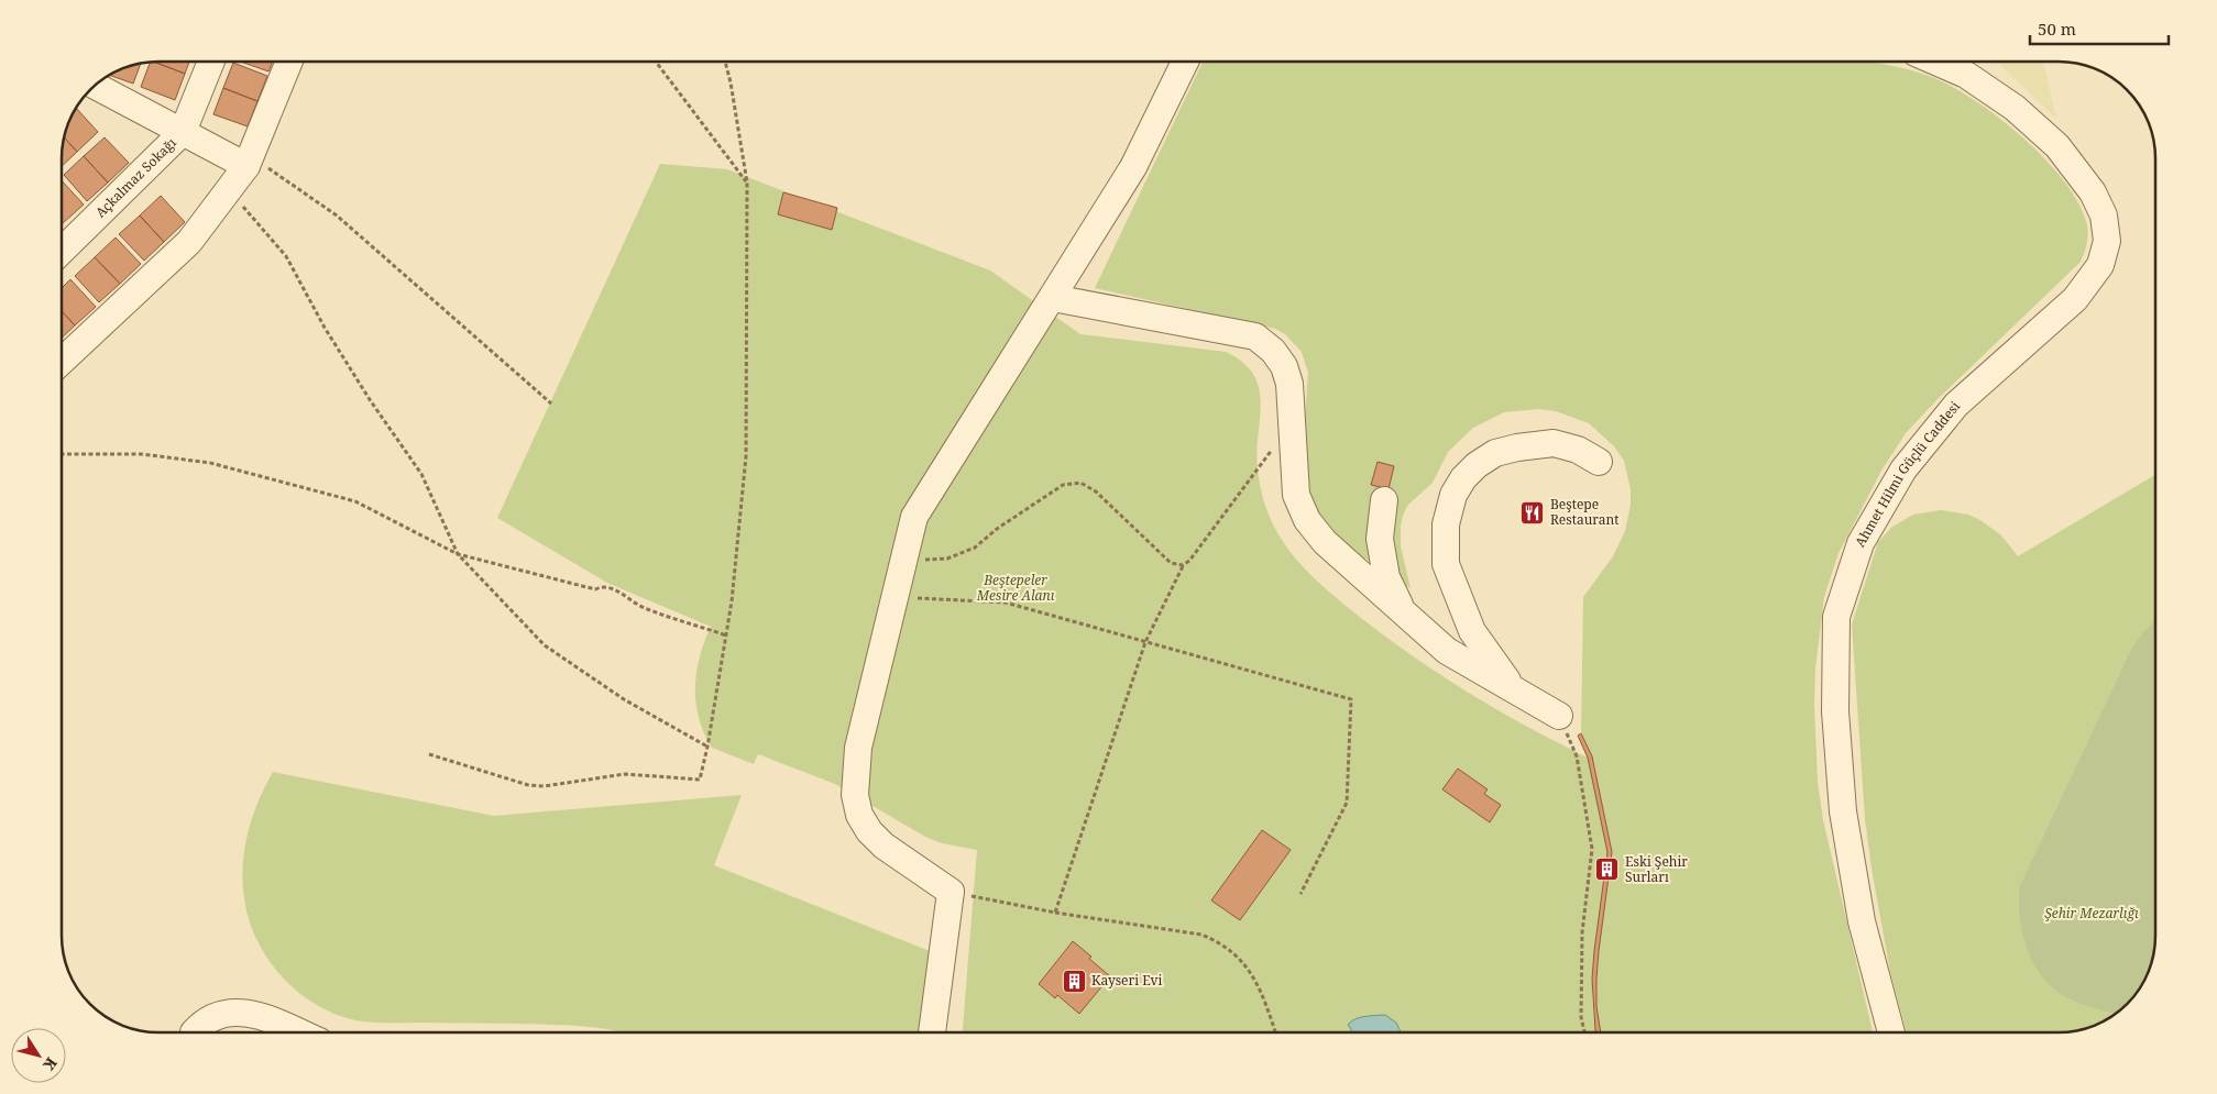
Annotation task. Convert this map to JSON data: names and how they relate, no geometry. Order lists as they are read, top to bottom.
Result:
{
  "streets": {
    "street": ["Açkalmaz Sokağı", "Ahmet Hilmi Güçlü Caddesi"]
  },
  "parks": ["Beştepeler Mesire Alanı", "Şehir Mezarlığı"],
  "places": {
    "restaurant": ["Beştepe Restaurant"],
    "building": ["Eski Şehir Surları", "Kayseri Evi"]
  },
  "scale_bar": "50 m",
  "north": "bottom right"
}
